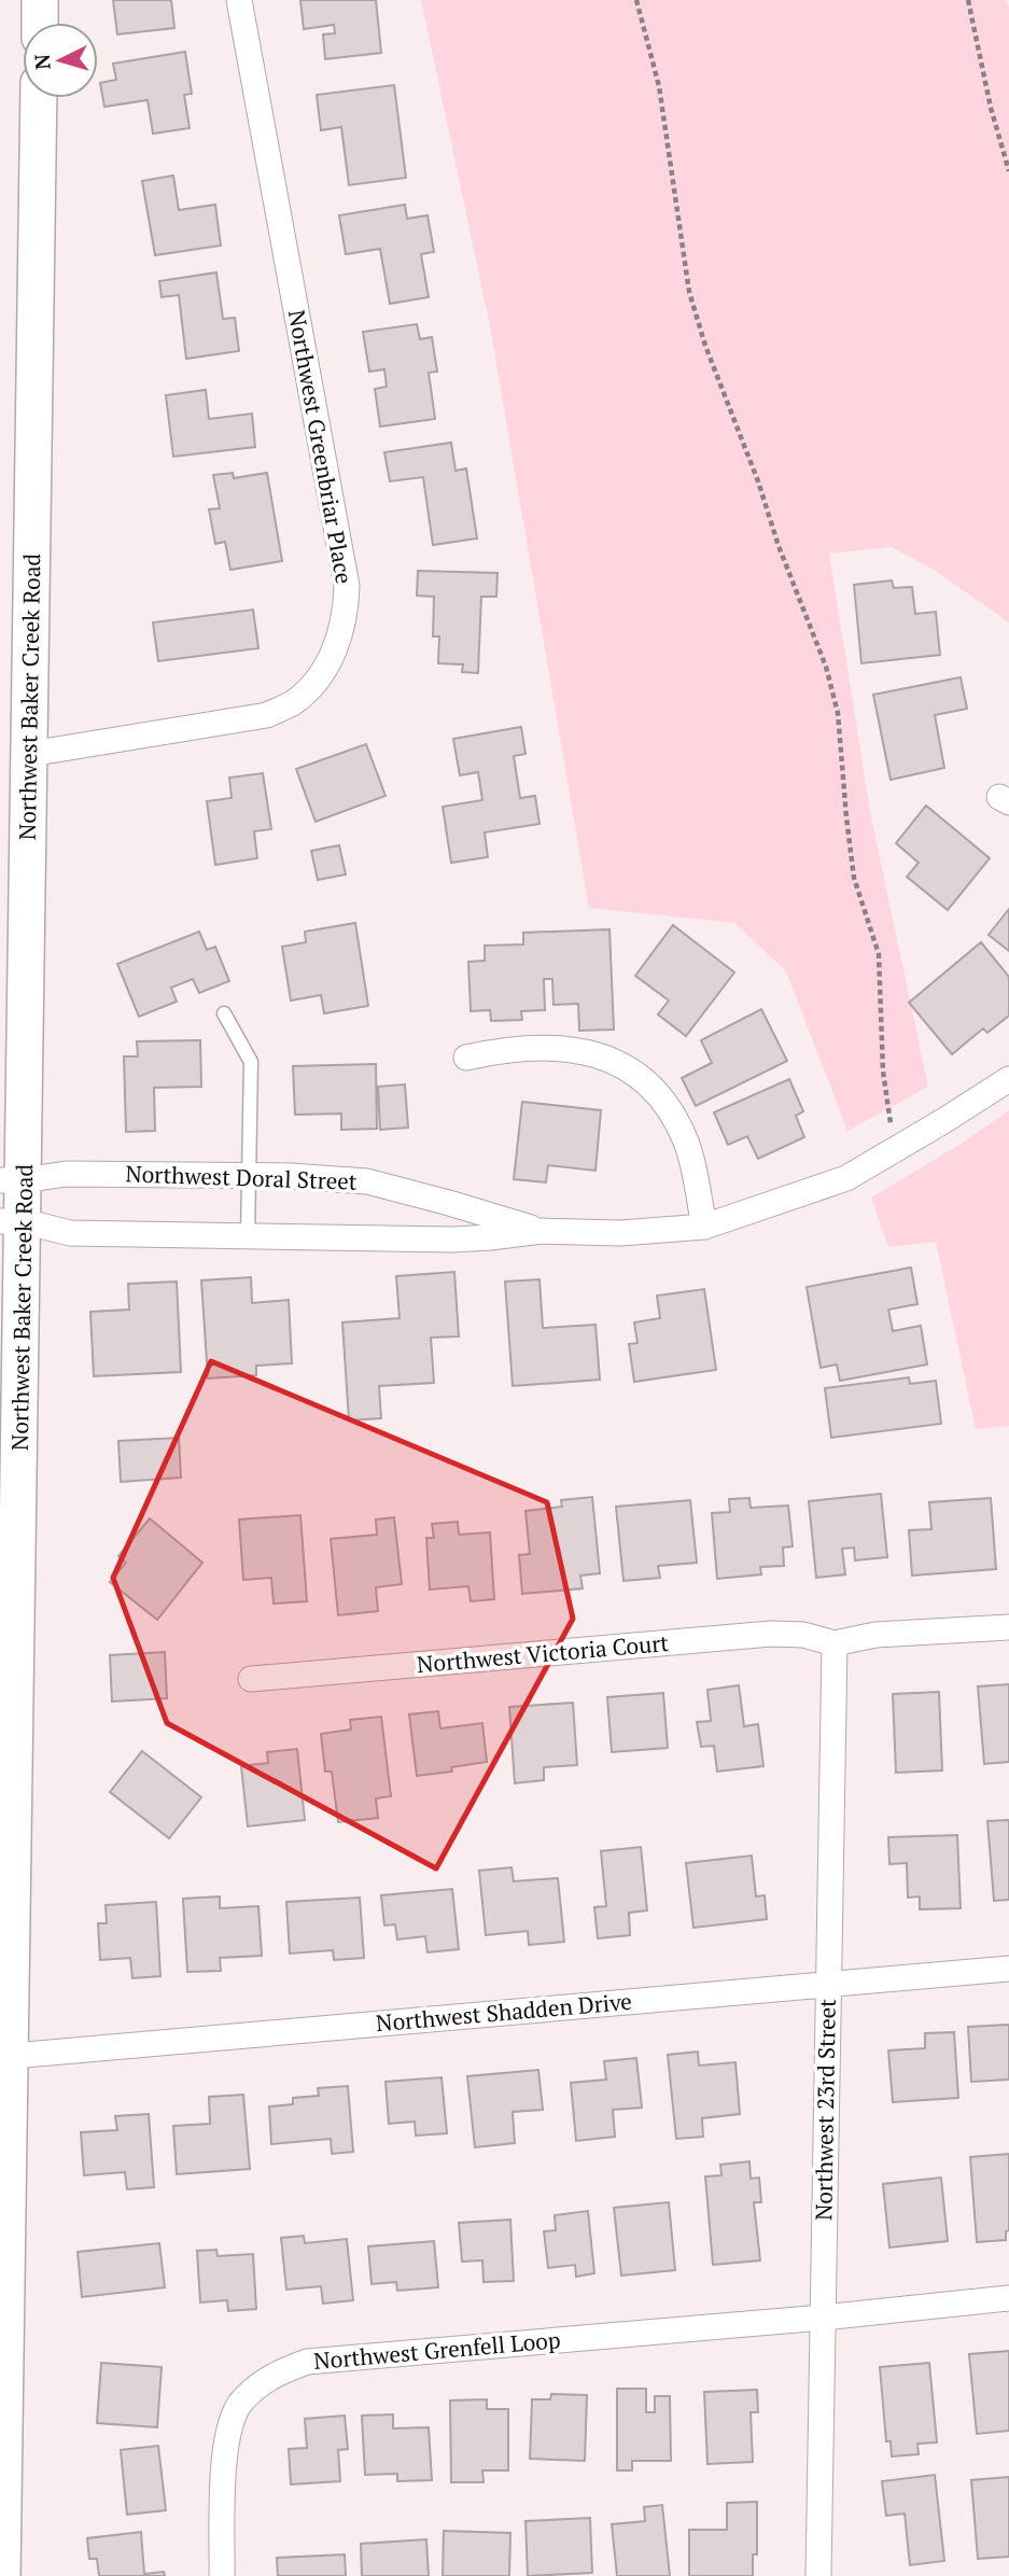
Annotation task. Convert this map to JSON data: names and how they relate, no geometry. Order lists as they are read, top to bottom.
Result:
{
  "streets": {
    "main road": ["Northwest Baker Creek Road"],
    "street": [
      "Northwest Greenbriar Place",
      "Northwest Doral Street",
      "Northwest Victoria Court",
      "Northwest Shadden Drive",
      "Northwest 23rd Street",
      "Northwest Grenfell Loop"
    ]
  },
  "crossings": [
    ["Northwest Greenbriar Place", "Northwest Baker Creek Road"],
    ["Northwest Baker Creek Road", "Northwest Doral Street"],
    ["Northwest Baker Creek Road", "Northwest Shadden Drive"],
    ["Northwest Victoria Court", "Northwest 23rd Street"],
    ["Northwest Shadden Drive", "Northwest 23rd Street"],
    ["Northwest 23rd Street", "Northwest Grenfell Loop"]
  ],
  "north": "left"
}
